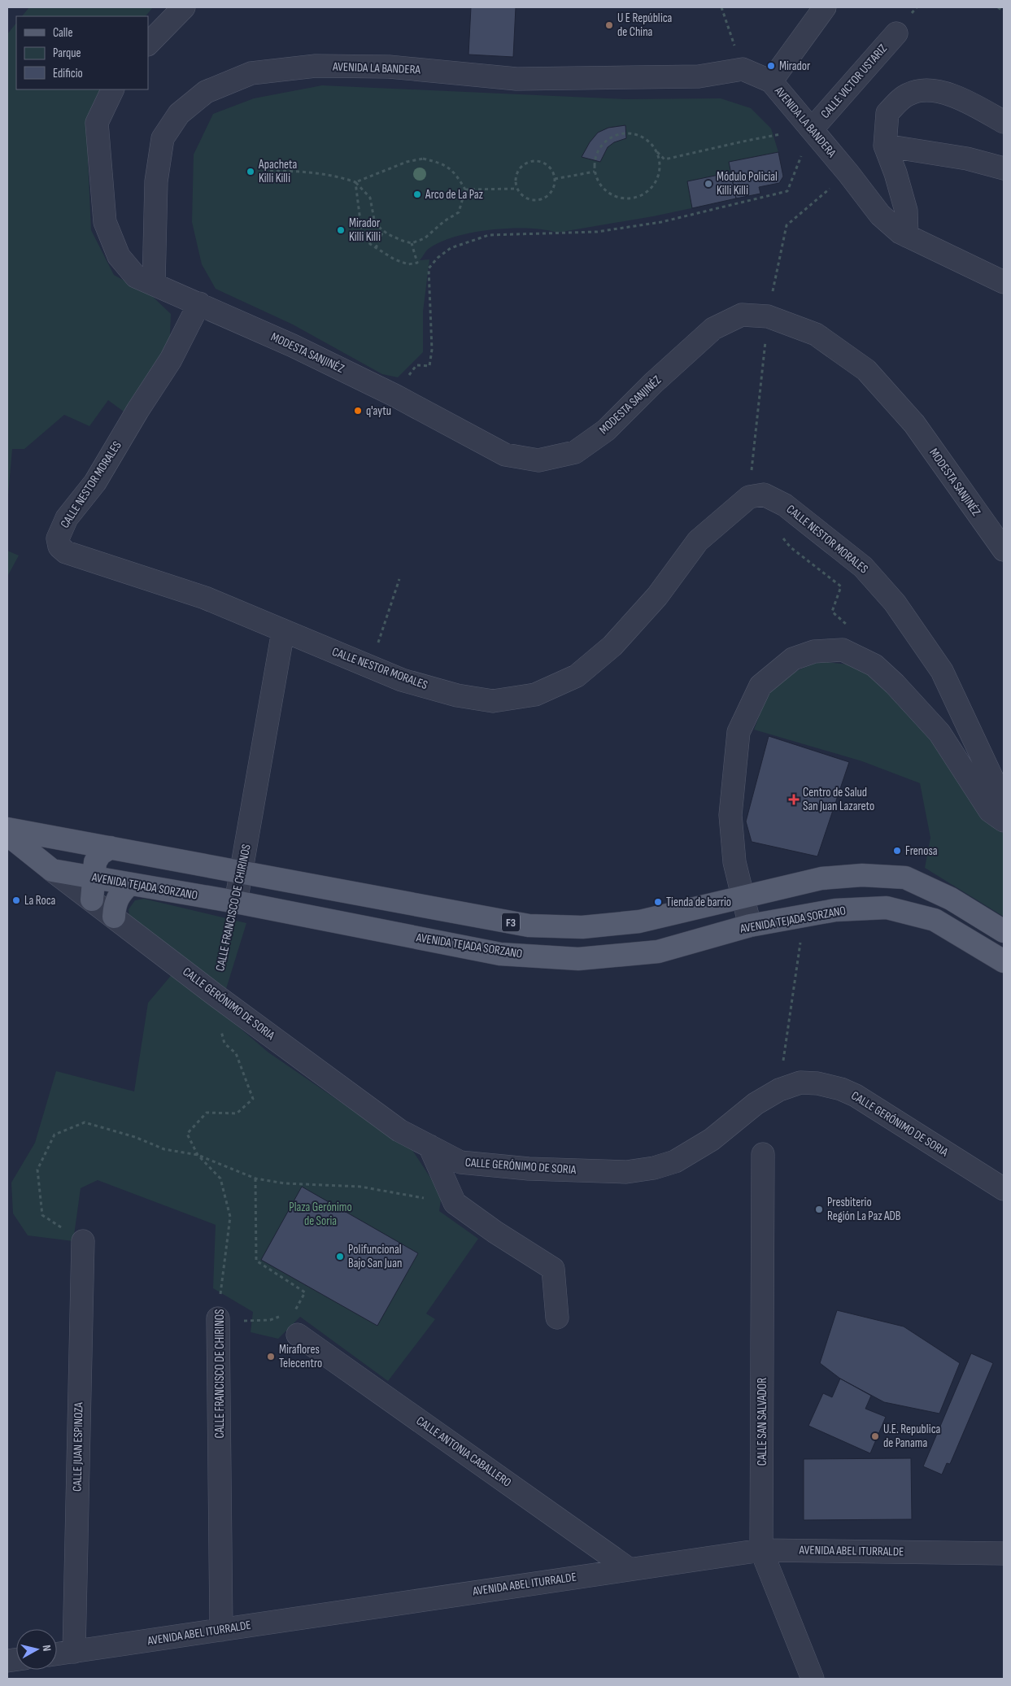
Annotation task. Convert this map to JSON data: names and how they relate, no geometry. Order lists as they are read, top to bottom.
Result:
{
  "streets": {
    "main road": ["AVENIDA TEJADA SORZANO", "F3"],
    "street": [
      "AVENIDA LA BANDERA",
      "CALLE VICTOR USTARIZ",
      "MODESTA SANJINÉZ",
      "CALLE NESTOR MORALES",
      "CALLE FRANCISCO DE CHIRINOS",
      "CALLE GERÓNIMO DE SORIA",
      "CALLE SAN SALVADOR",
      "CALLE JUAN ESPINOZA",
      "CALLE ANTONIA CABALLERO",
      "AVENIDA ABEL ITURRALDE"
    ]
  },
  "crossings": [
    ["AVENIDA LA BANDERA", "CALLE VICTOR USTARIZ"],
    ["AVENIDA LA BANDERA", "MODESTA SANJINÉZ"],
    ["MODESTA SANJINÉZ", "CALLE NESTOR MORALES"],
    ["CALLE NESTOR MORALES", "CALLE FRANCISCO DE CHIRINOS"],
    ["AVENIDA TEJADA SORZANO", "CALLE FRANCISCO DE CHIRINOS"],
    ["AVENIDA TEJADA SORZANO", "CALLE GERÓNIMO DE SORIA"],
    ["CALLE FRANCISCO DE CHIRINOS", "F3"],
    ["CALLE FRANCISCO DE CHIRINOS", "CALLE GERÓNIMO DE SORIA"],
    ["CALLE FRANCISCO DE CHIRINOS", "AVENIDA ABEL ITURRALDE"],
    ["CALLE SAN SALVADOR", "AVENIDA ABEL ITURRALDE"],
    ["CALLE JUAN ESPINOZA", "AVENIDA ABEL ITURRALDE"],
    ["CALLE ANTONIA CABALLERO", "AVENIDA ABEL ITURRALDE"]
  ],
  "parks": ["Plaza Gerónimo de Soria"],
  "places": {
    "other": [
      "U E República de China",
      "Mirador",
      "Apacheta Killi Killi",
      "Módulo Policial Killi Killi",
      "Arco de La Paz",
      "Mirador Killi Killi",
      "q'aytu",
      "Frenosa",
      "La Roca",
      "Tienda de barrio",
      "Presbiterio Región La Paz ADB",
      "Polifuncional Bajo San Juan",
      "Miraflores Telecentro",
      "U.E. Republica de Panama"
    ],
    "health": ["Centro de Salud San Juan Lazareto"]
  },
  "legend": ["Calle", "Parque", "Edificio"],
  "north": "right"
}
